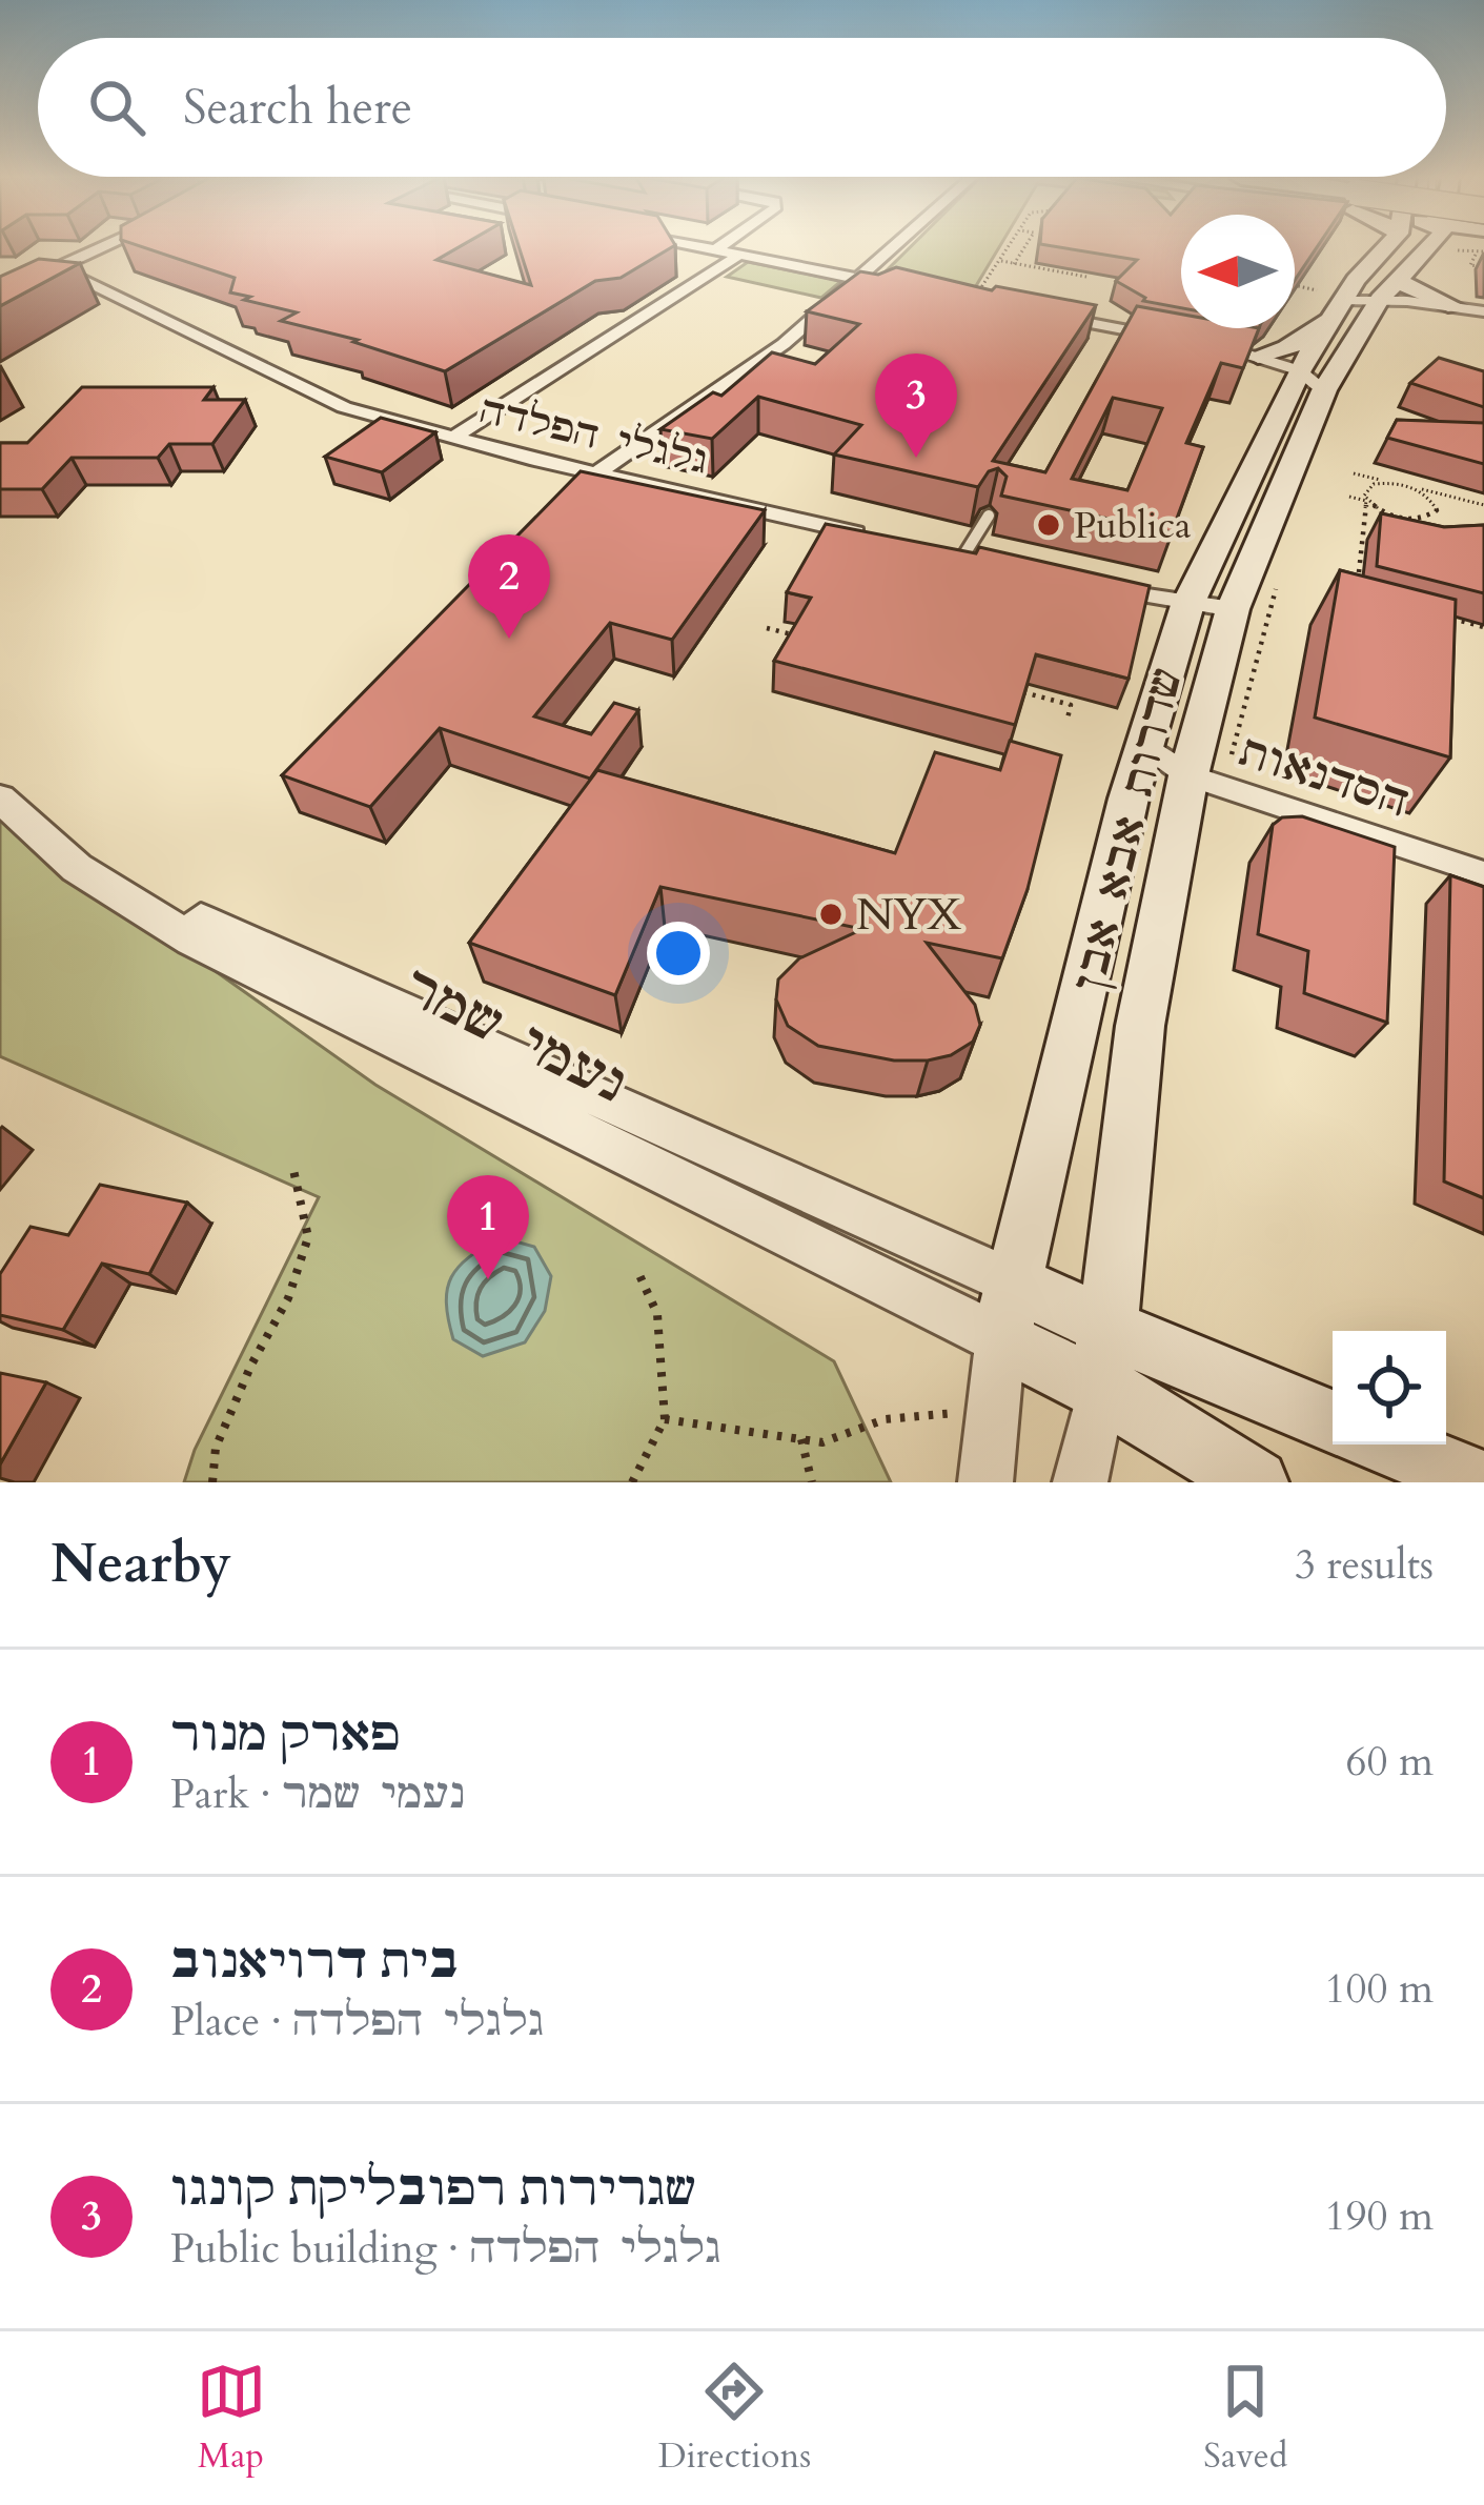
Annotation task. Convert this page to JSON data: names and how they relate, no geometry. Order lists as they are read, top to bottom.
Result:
{
  "streets": {
    "main road": ["שדרות אבא אבן"],
    "street": ["גלגלי הפלדה", "הסדנאות", "נעמי שמר"]
  },
  "crossings": [
    ["הסדנאות", "שדרות אבא אבן"],
    ["שדרות אבא אבן", "נעמי שמר"]
  ],
  "places": ["Publica", "NYX"],
  "north": "left",
  "page": {
    "search": "Search here",
    "pins": ["3", "2", "1"],
    "heading": ["Nearby", "3 results"],
    "list": [
      {
        "mark": "1",
        "name": "פארק מנור",
        "note": "Park · נעמי שמר",
        "value": "60 m"
      },
      {
        "mark": "2",
        "name": "בית דרויאנוב",
        "note": "Place · גלגלי הפלדה",
        "value": "100 m"
      },
      {
        "mark": "3",
        "name": "שגרירות רפובליקת קונגו",
        "note": "Public building · גלגלי הפלדה",
        "value": "190 m"
      }
    ],
    "nav": ["Map", "Directions", "Saved"]
  }
}
